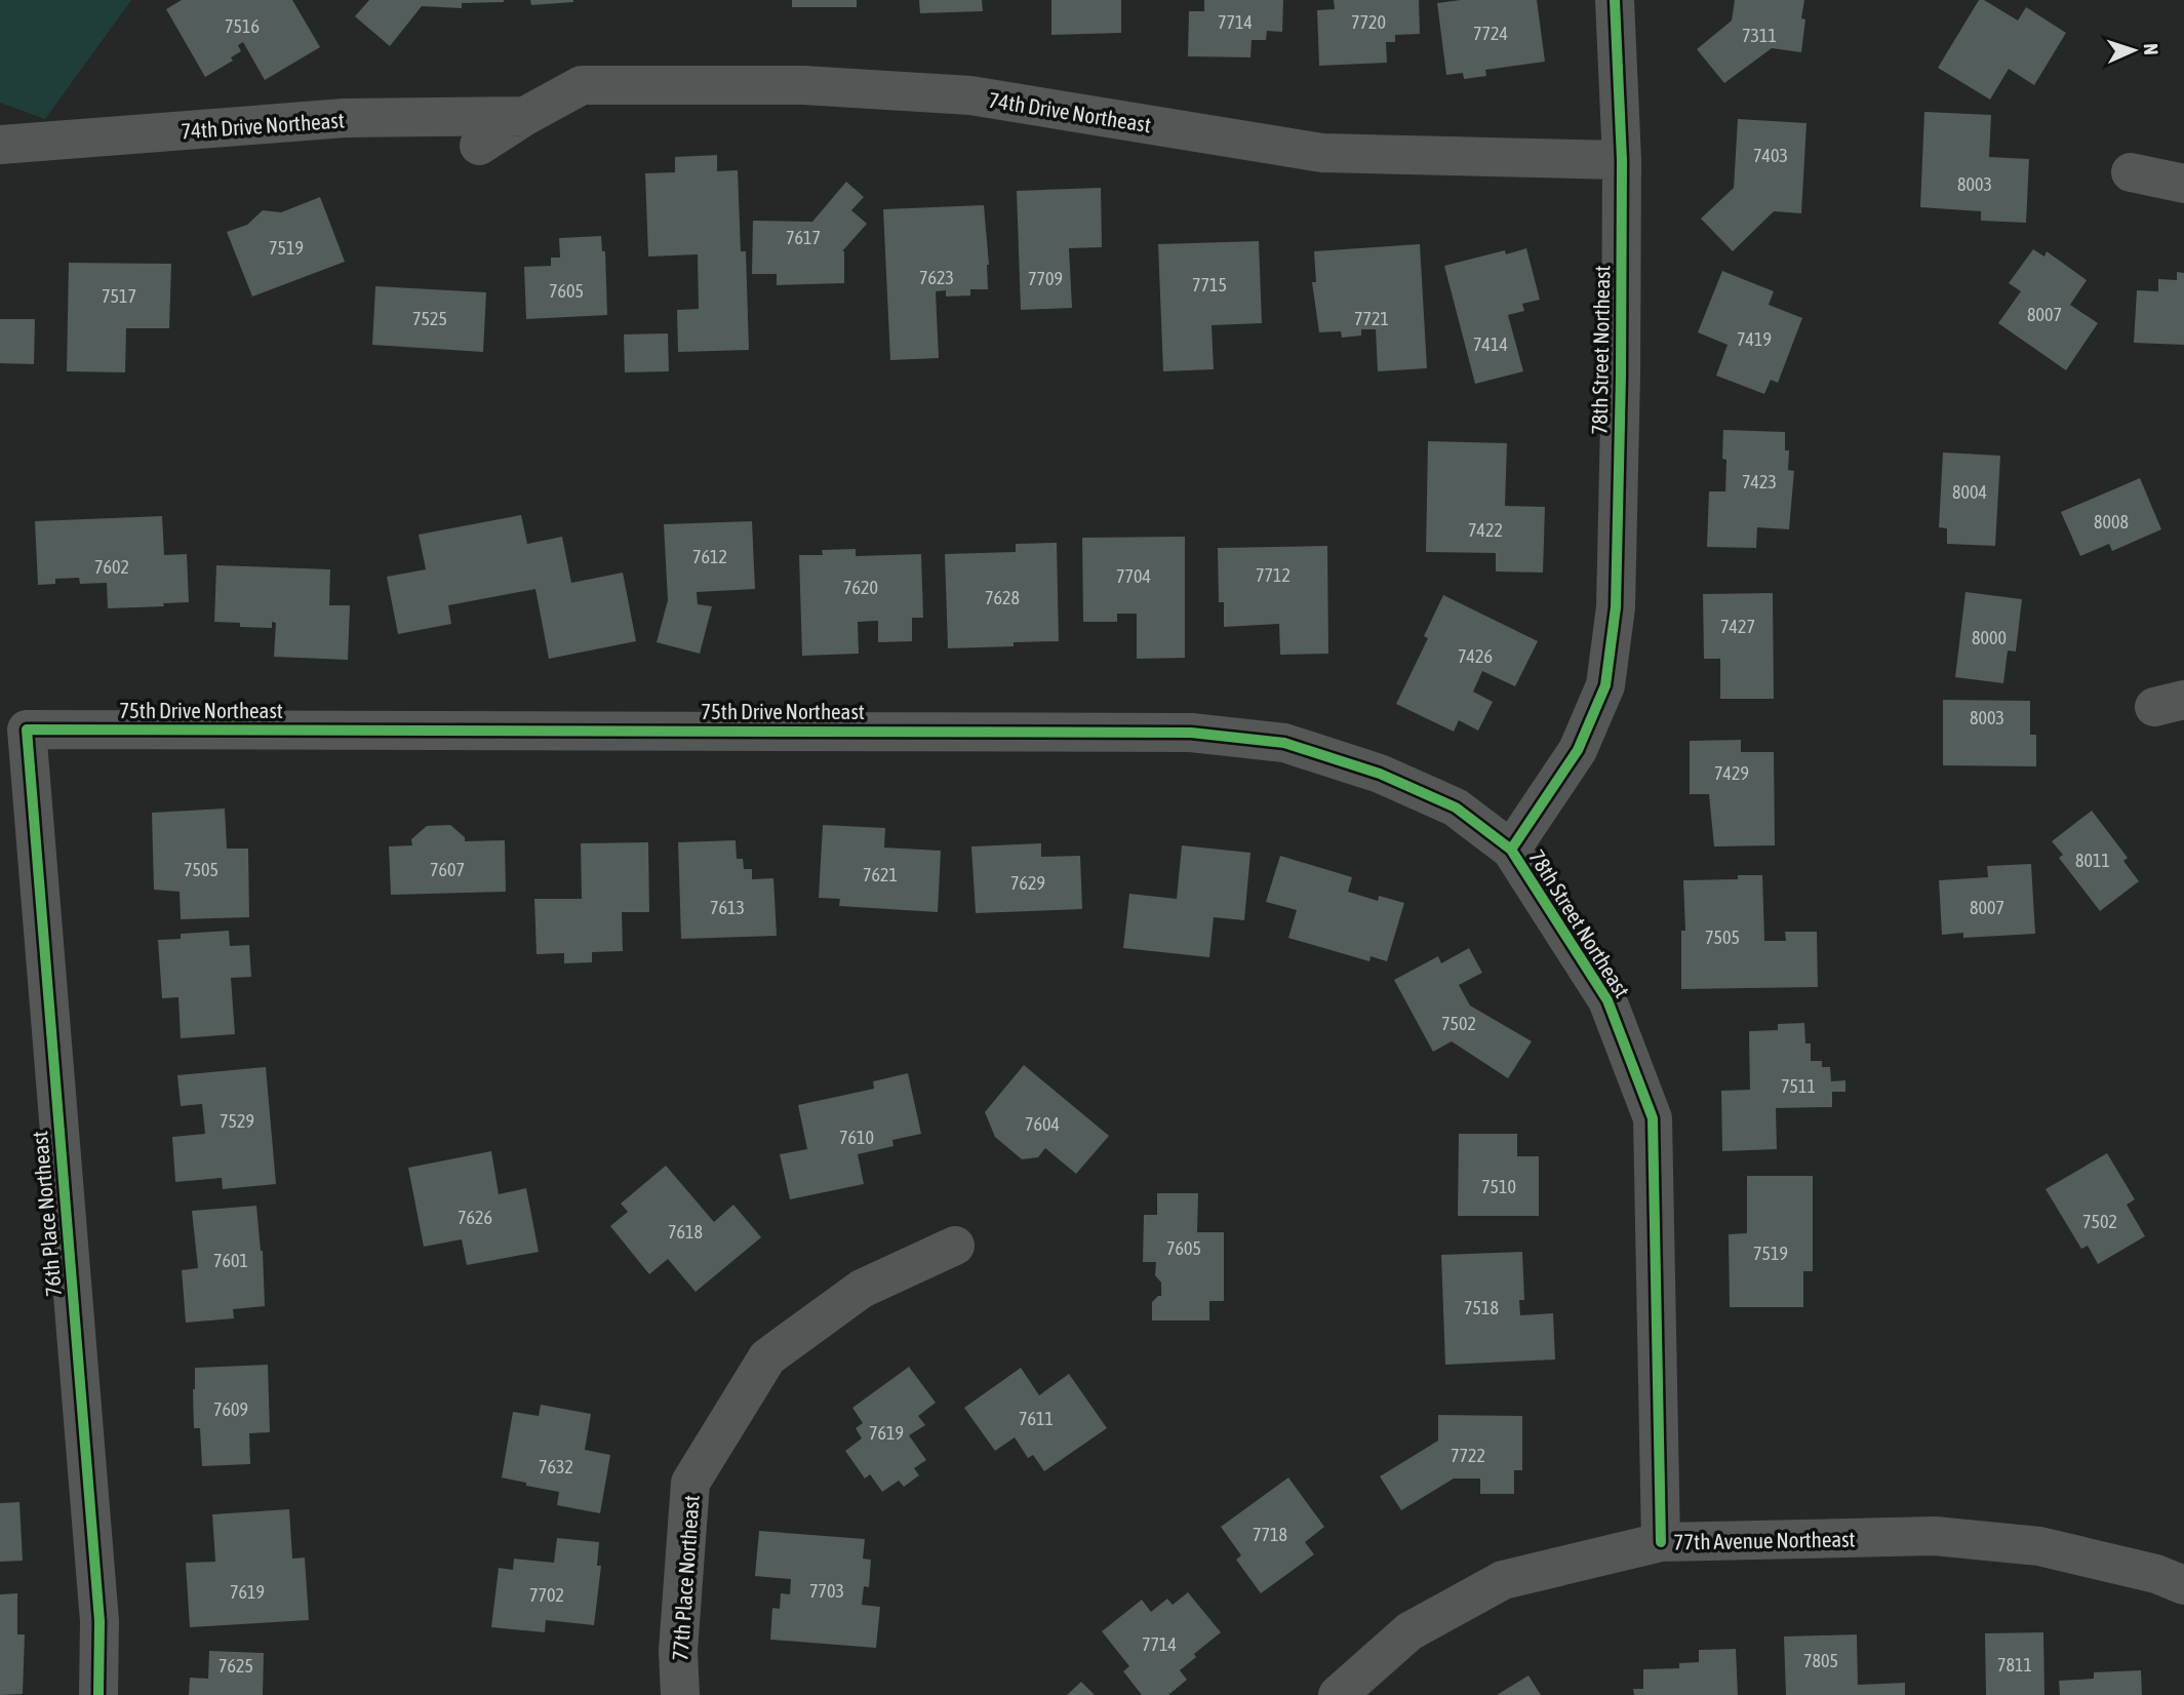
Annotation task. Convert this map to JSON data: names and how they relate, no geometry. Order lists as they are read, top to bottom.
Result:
{
  "streets": {
    "street": [
      "74th Drive Northeast",
      "78th Street Northeast",
      "75th Drive Northeast",
      "76th Place Northeast",
      "77th Avenue Northeast",
      "77th Place Northeast"
    ]
  },
  "crossings": [
    ["74th Drive Northeast", "78th Street Northeast"],
    ["78th Street Northeast", "75th Drive Northeast"],
    ["78th Street Northeast", "77th Avenue Northeast"],
    ["75th Drive Northeast", "76th Place Northeast"]
  ],
  "house_numbers": [
    "7714",
    "7720",
    "7516",
    "7724",
    "7311",
    "7403",
    "8003",
    "7617",
    "7519",
    "7623",
    "7709",
    "7715",
    "7605",
    "7517",
    "8007",
    "7525",
    "7721",
    "7419",
    "7414",
    "7423",
    "8004",
    "8008",
    "7422",
    "7612",
    "7602",
    "7712",
    "7704",
    "7620",
    "7628",
    "7427",
    "8000",
    "7426",
    "8003",
    "7429",
    "8011",
    "7505",
    "7607",
    "7621",
    "7629",
    "7613",
    "8007",
    "7505",
    "7502",
    "7511",
    "7529",
    "7604",
    "7610",
    "7510",
    "7626",
    "7502",
    "7618",
    "7605",
    "7519",
    "7601",
    "7518",
    "7609",
    "7611",
    "7619",
    "7722",
    "7632",
    "7718",
    "7703",
    "7619",
    "7702",
    "7714",
    "7805",
    "7811",
    "7625"
  ],
  "north": "right"
}
